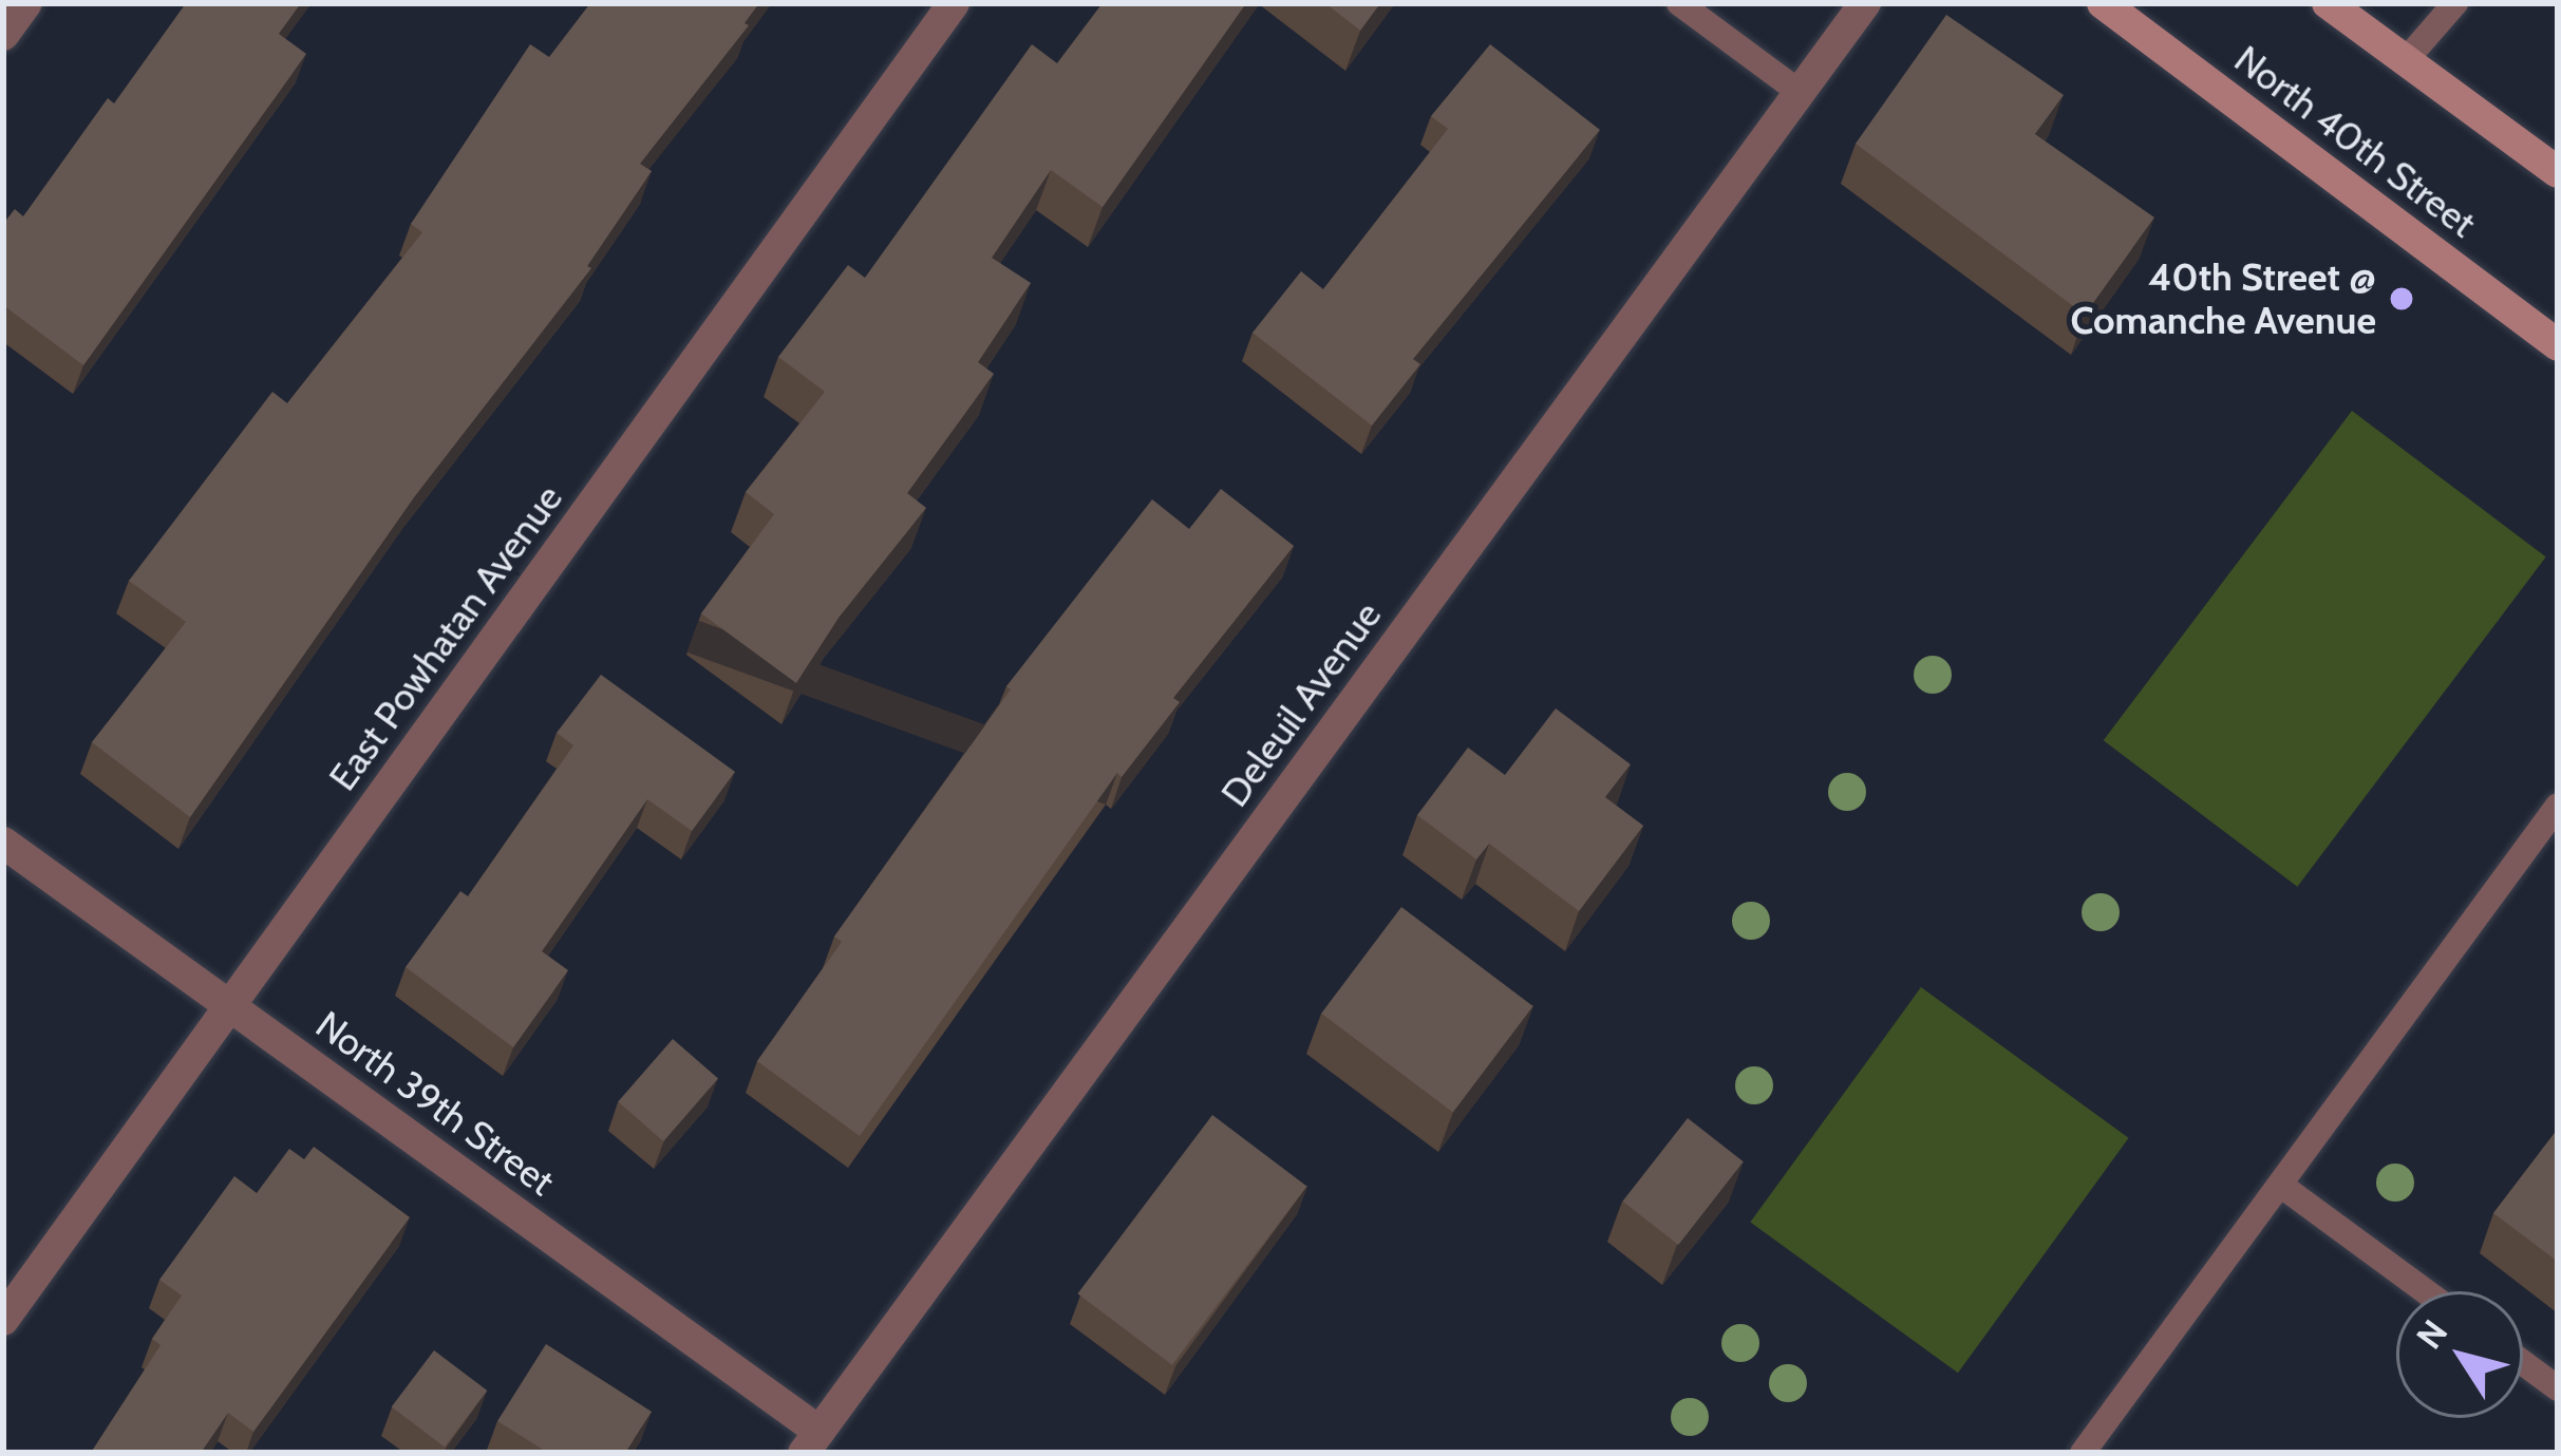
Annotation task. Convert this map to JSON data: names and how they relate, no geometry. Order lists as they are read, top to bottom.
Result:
{
  "streets": {
    "main road": ["North 40th Street"],
    "street": ["East Powhatan Avenue", "Deleuil Avenue", "North 39th Street"]
  },
  "crossings": [
    ["East Powhatan Avenue", "North 39th Street"],
    ["Deleuil Avenue", "North 39th Street"]
  ],
  "places": ["40th Street @ Comanche Avenue"],
  "north": "top left"
}
